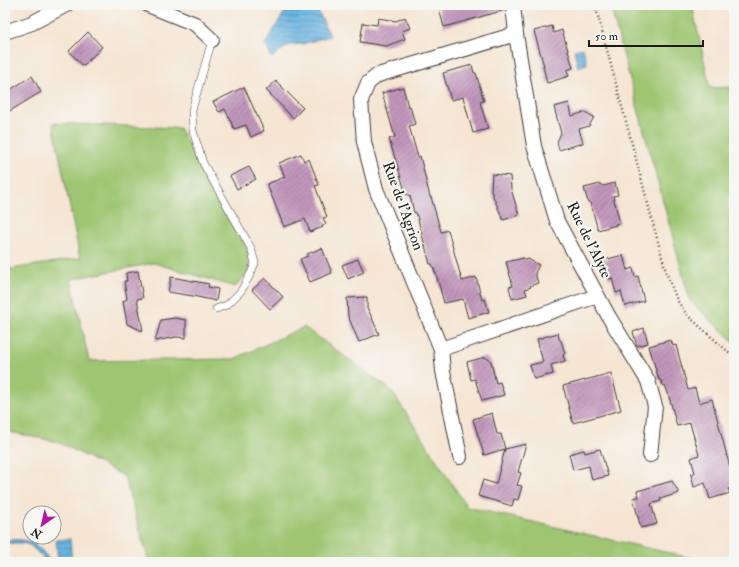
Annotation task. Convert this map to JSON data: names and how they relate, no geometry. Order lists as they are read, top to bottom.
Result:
{
  "streets": {
    "street": ["Rue de l'Agrion", "Rue de l'Alyte"]
  },
  "crossings": [
    ["Rue de l'Agrion", "Rue de l'Alyte"]
  ],
  "scale_bar": "50 m",
  "north": "bottom left"
}
